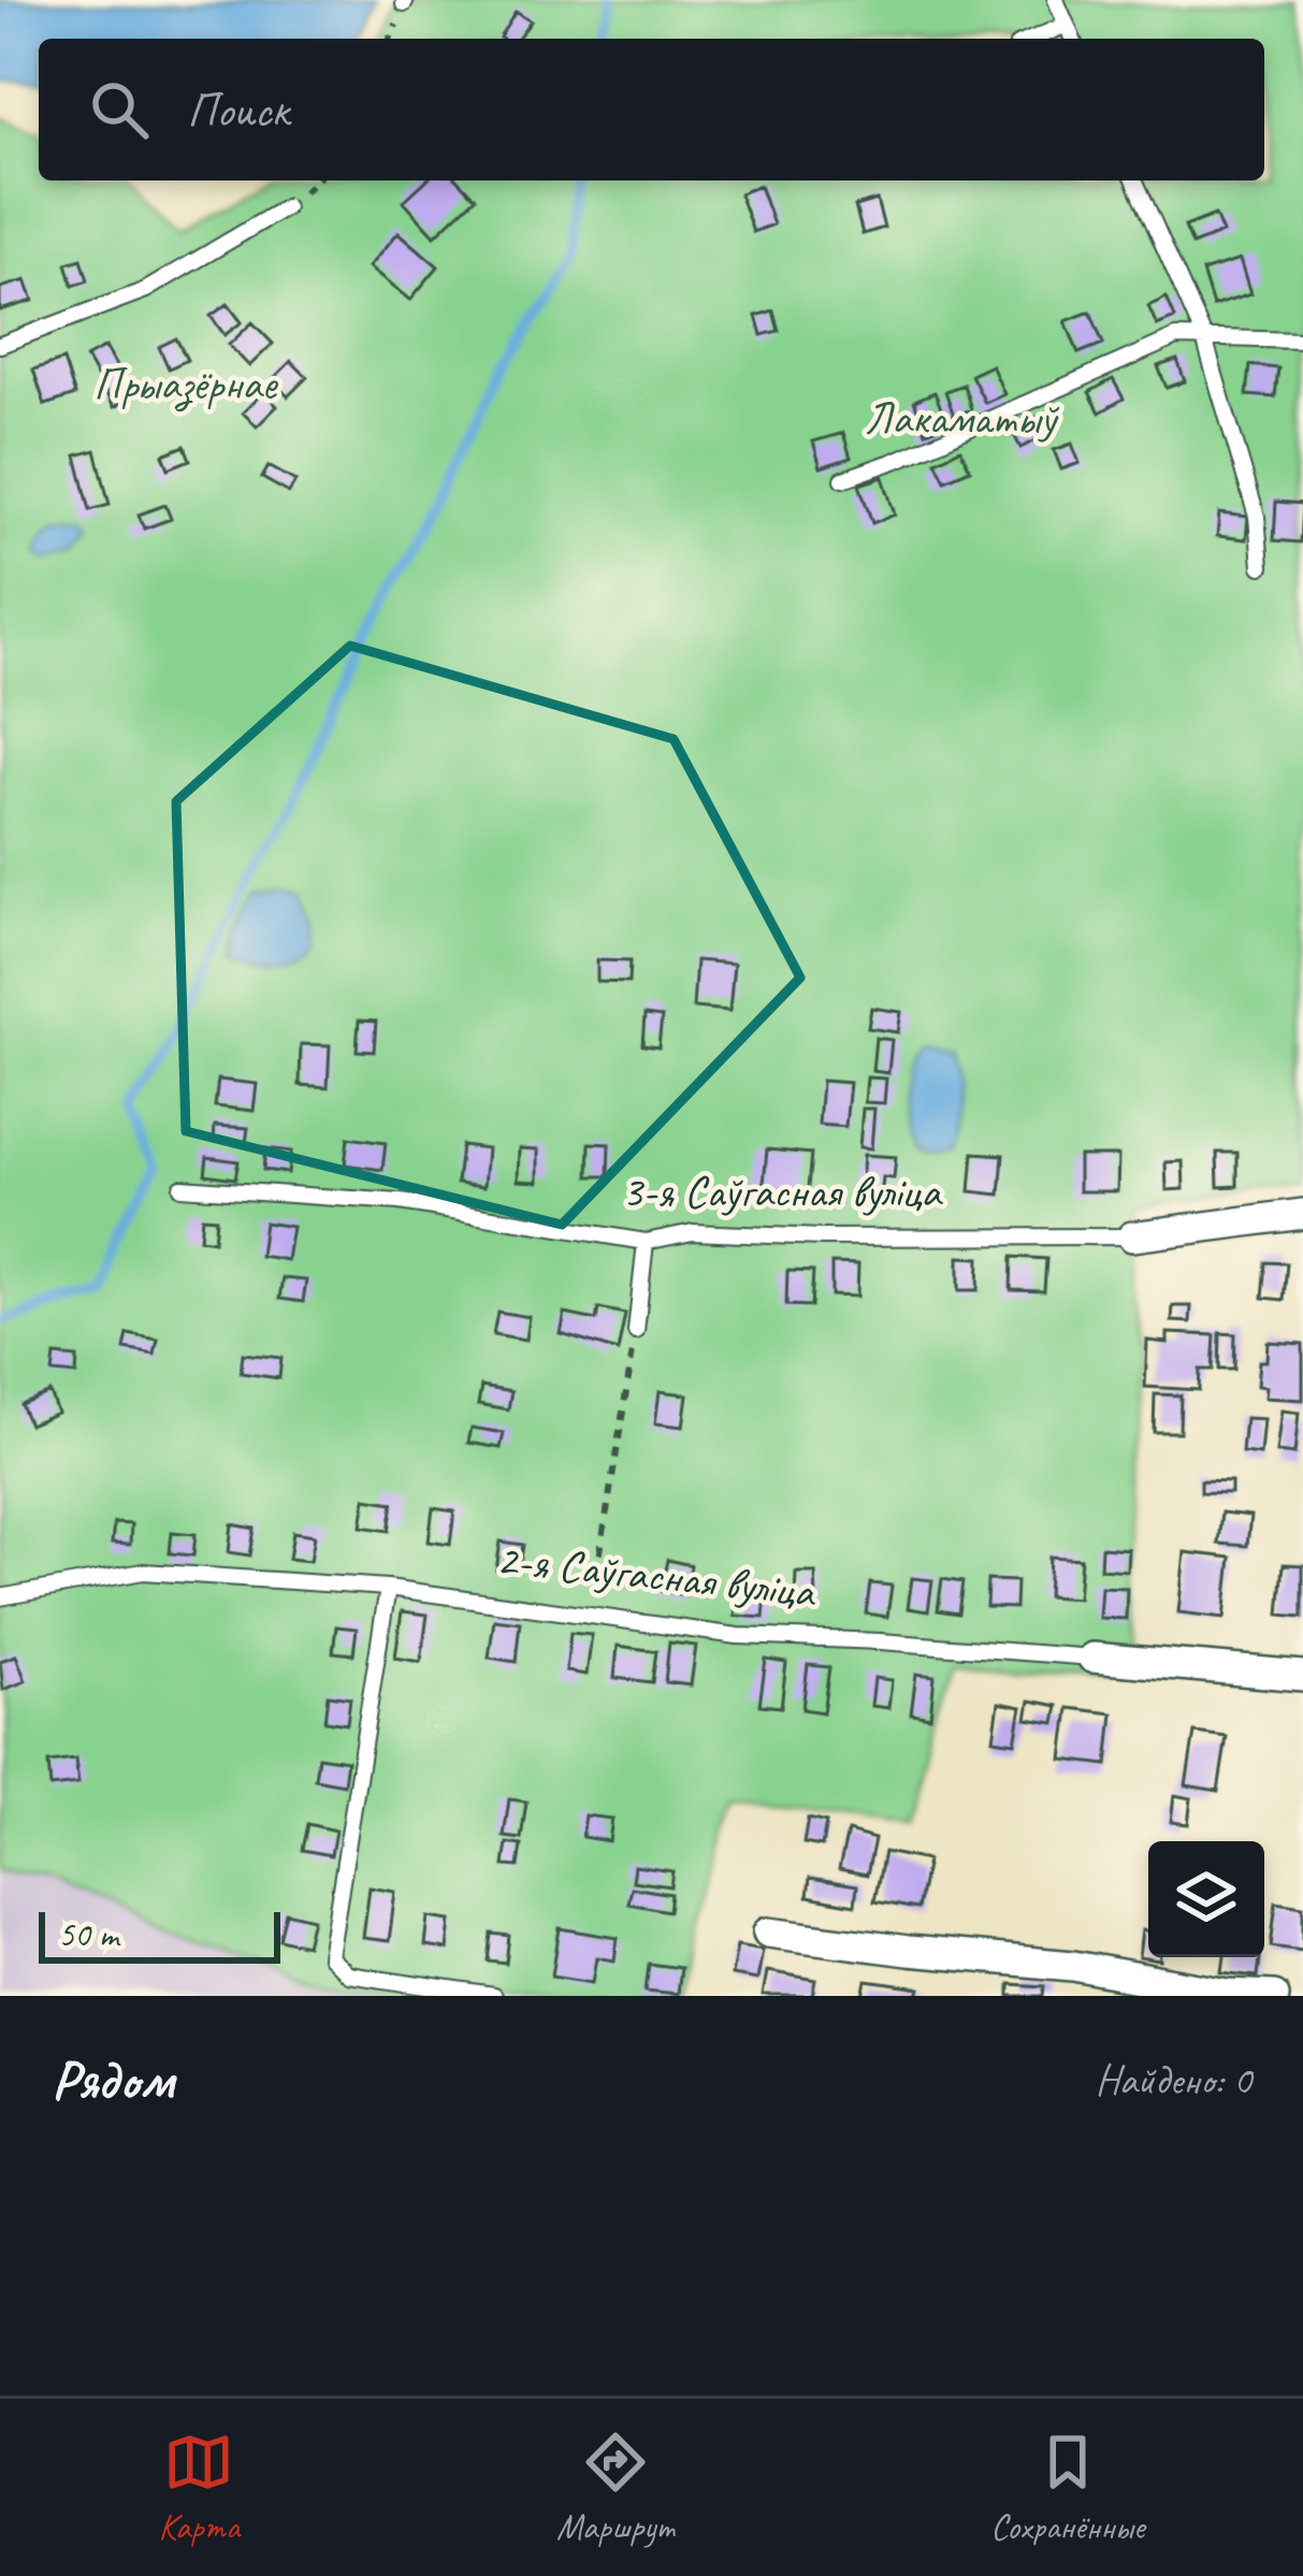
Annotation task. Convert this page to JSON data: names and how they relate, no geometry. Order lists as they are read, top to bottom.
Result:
{
  "streets": {
    "street": ["3-я Саўгасная вуліца", "2-я Саўгасная вуліца"]
  },
  "parks": ["Прыазёрнае", "Лакаматыў"],
  "scale_bar": "50 m",
  "page": {
    "search": "Поиск",
    "scale": "50 m",
    "heading": ["Рядом", "Найдено: 0"],
    "nav": ["Карта", "Маршрут", "Сохранённые"]
  }
}
